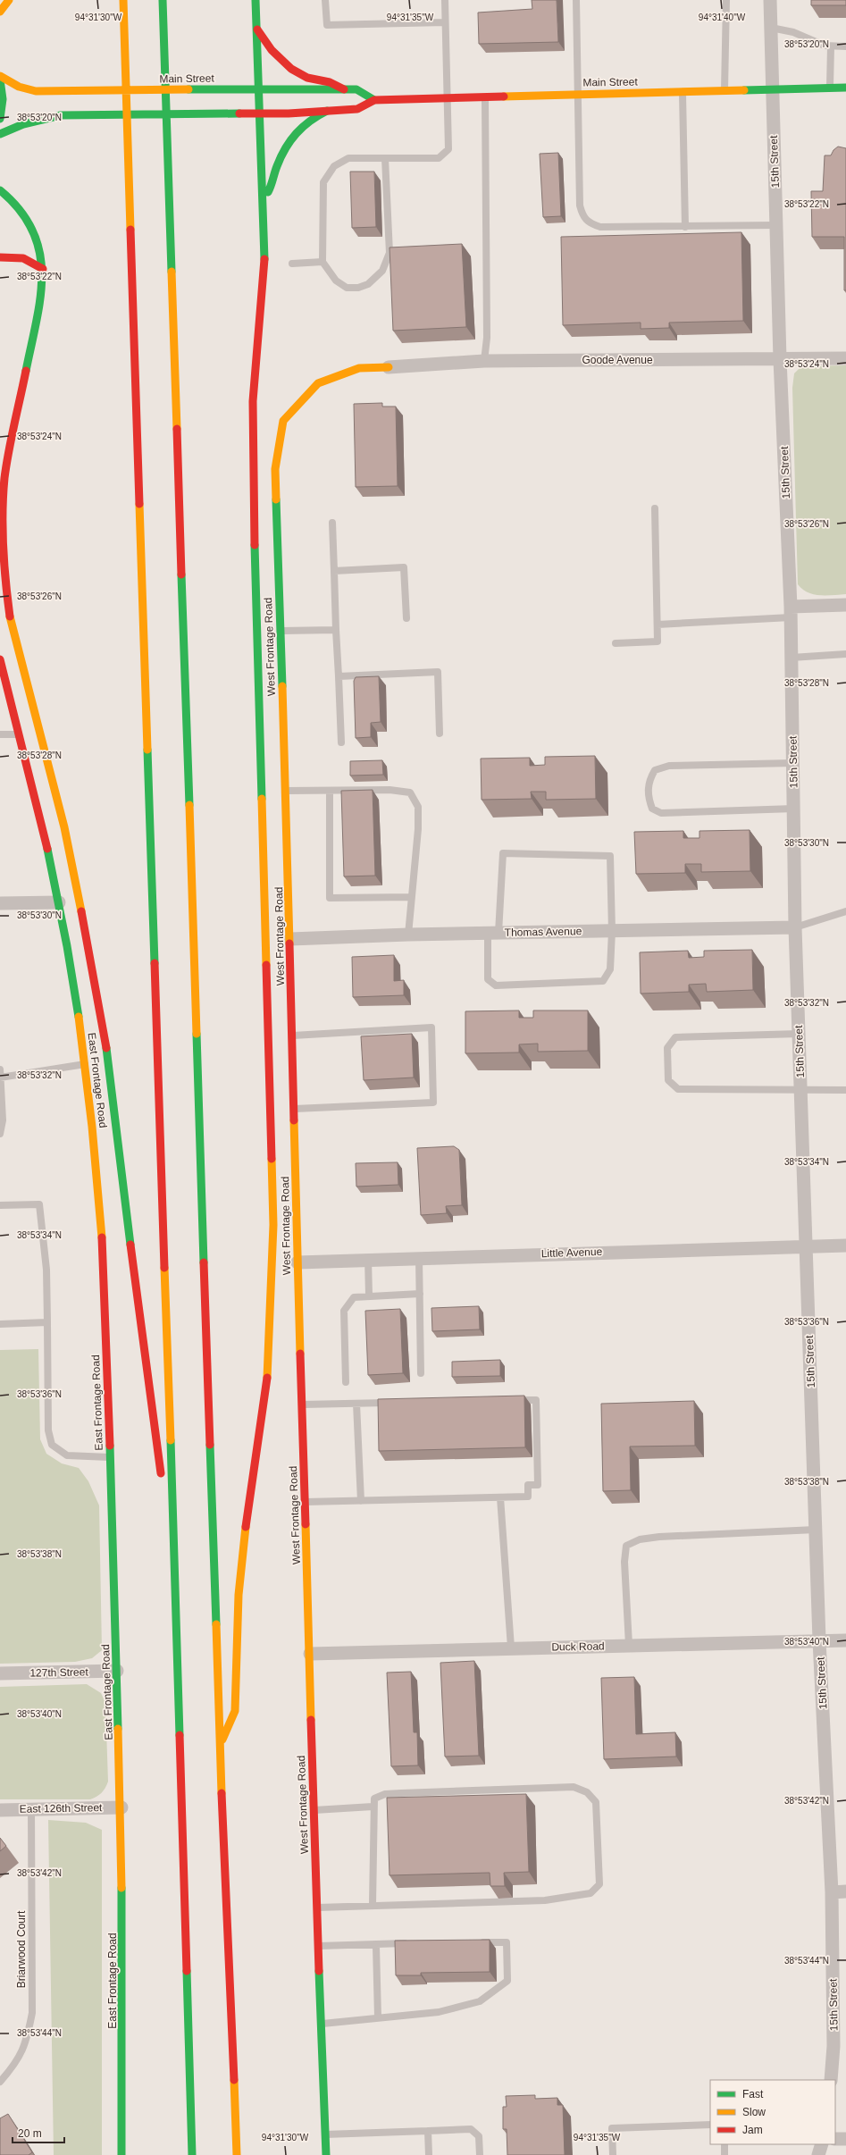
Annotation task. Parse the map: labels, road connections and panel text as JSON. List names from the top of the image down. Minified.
{"streets":{"main road":["Main Street","West Frontage Road","East Frontage Road"],"street":["15th Street","Goode Avenue","Thomas Avenue","Little Avenue","Duck Road","127th Street","East 126th Street"],"lane":["Briarwood Court"]},"crossings":[["Main Street","15th Street"],["15th Street","Goode Avenue"],["15th Street","Thomas Avenue"],["15th Street","Little Avenue"],["15th Street","Duck Road"],["Goode Avenue","West Frontage Road"],["West Frontage Road","Thomas Avenue"],["West Frontage Road","Little Avenue"],["West Frontage Road","Duck Road"],["East Frontage Road","127th Street"],["East Frontage Road","East 126th Street"],["East 126th Street","Briarwood Court"]],"legend":["Fast","Slow","Jam"],"scale_bar":"20 m","coordinates":["94°31'30\"W","94°31'35\"W","94°31'40\"W","38°53'20\"N","38°53'22\"N","38°53'24\"N","38°53'26\"N","38°53'28\"N","38°53'30\"N","38°53'32\"N","38°53'34\"N","38°53'36\"N","38°53'38\"N","38°53'40\"N","38°53'42\"N","38°53'44\"N"]}
